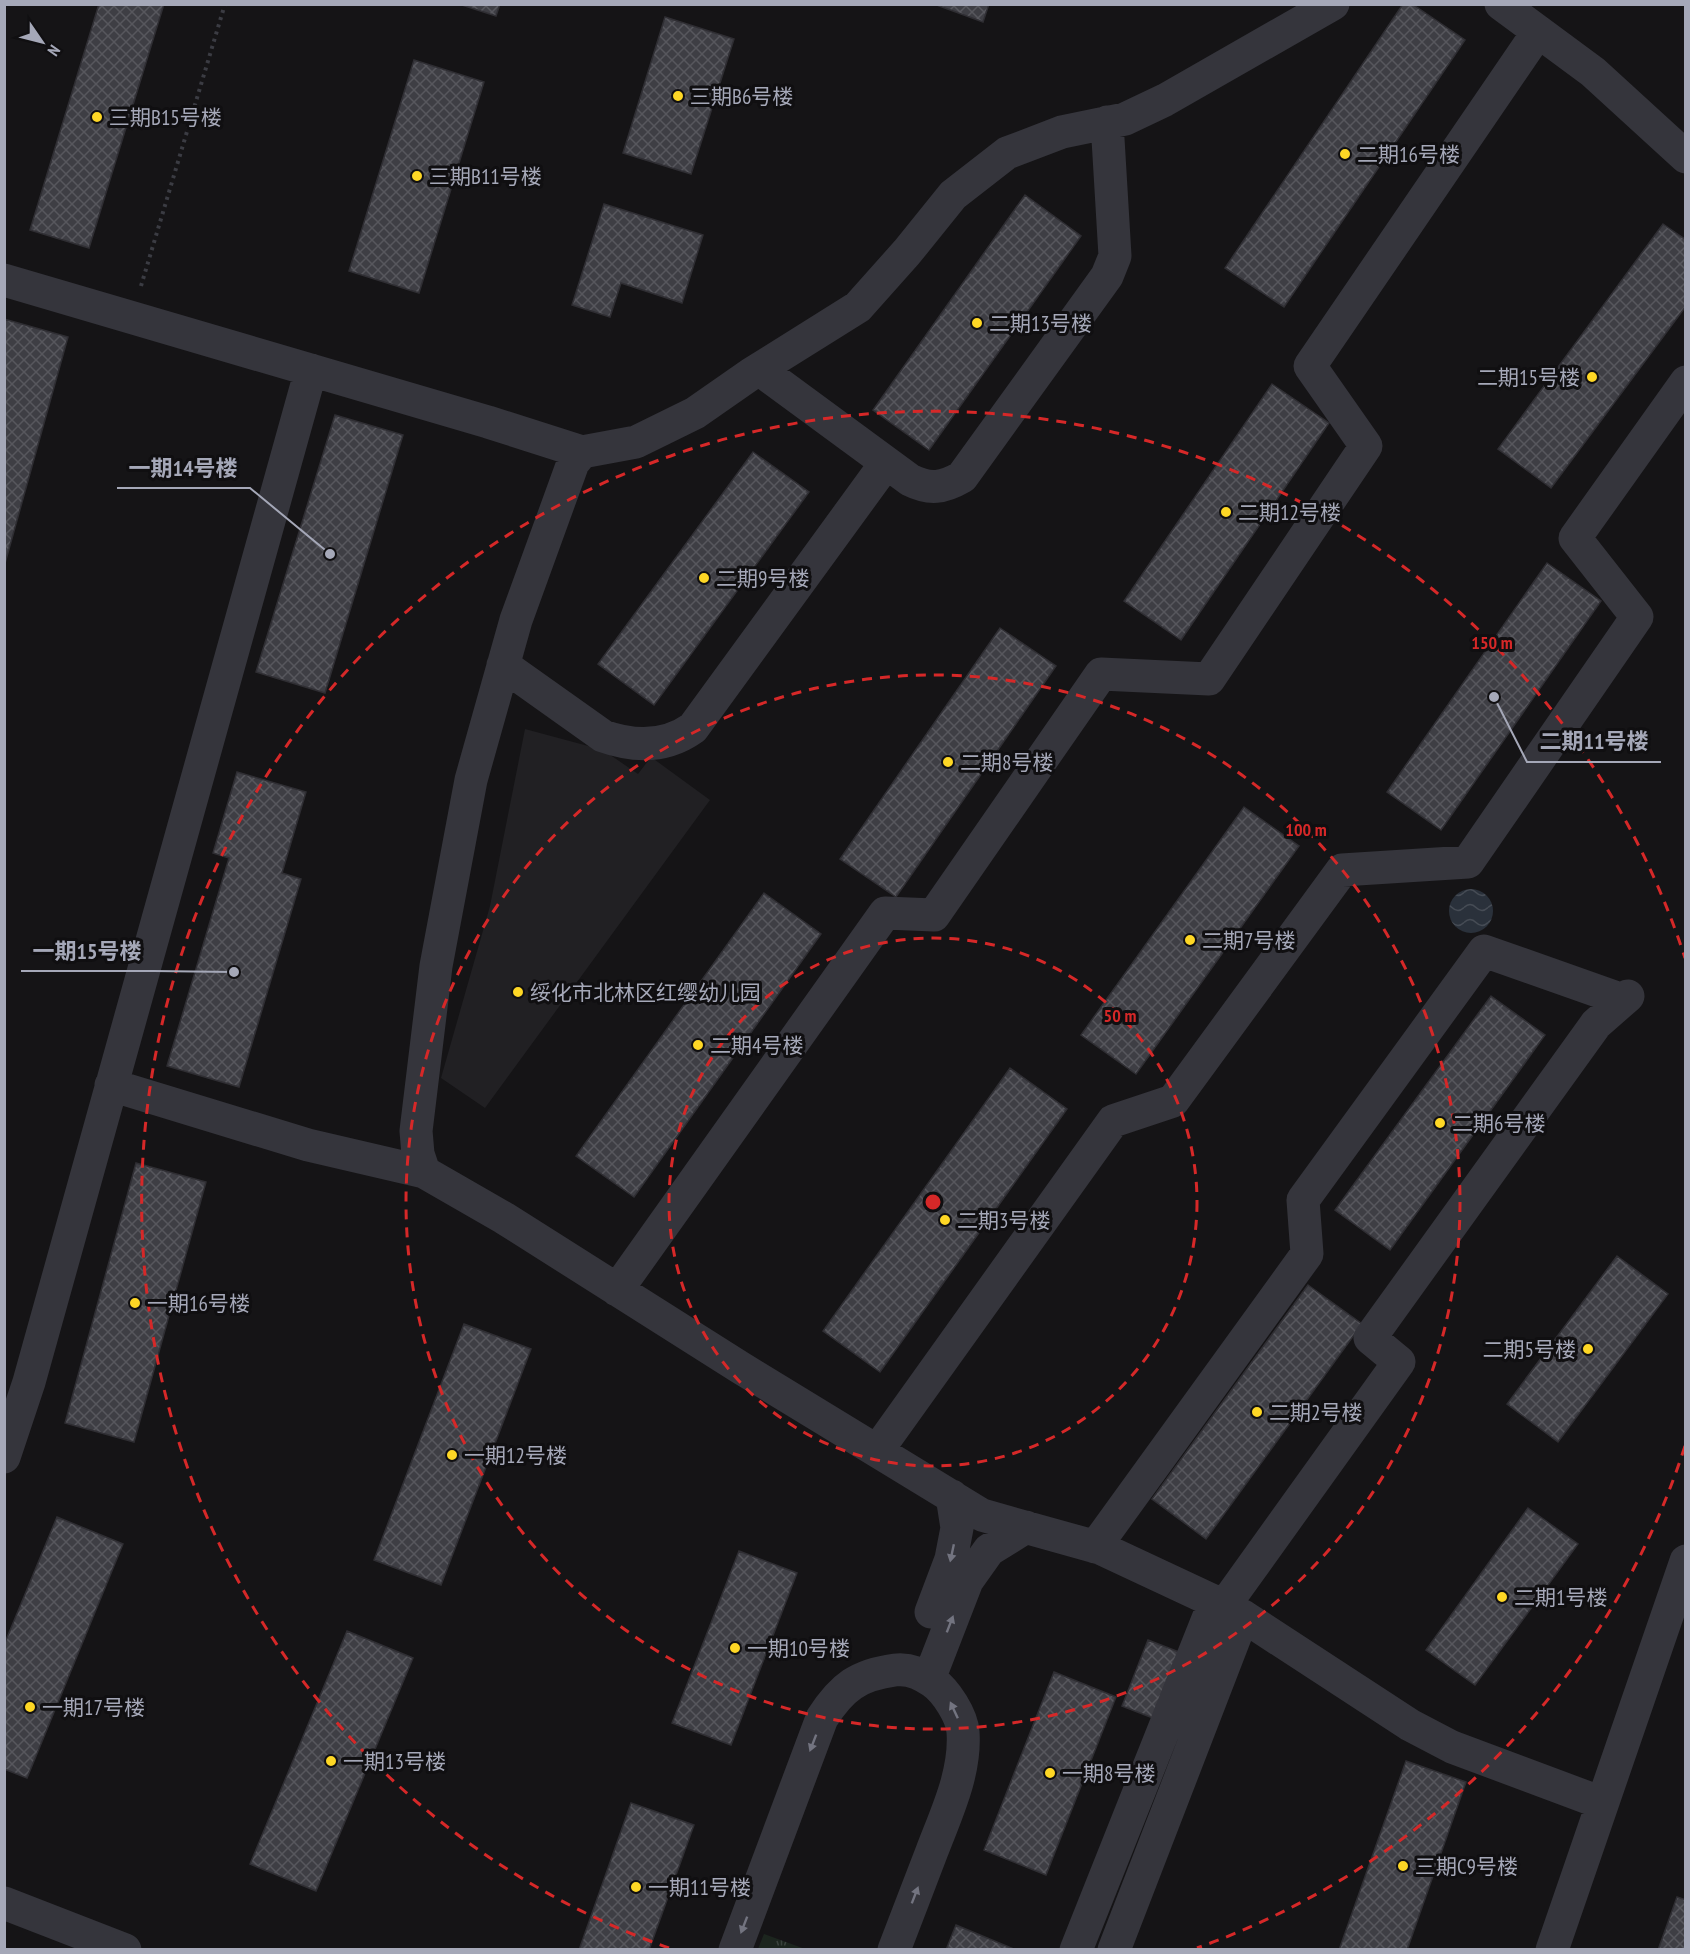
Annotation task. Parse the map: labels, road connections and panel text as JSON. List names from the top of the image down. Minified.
{"places":["三期B6号楼","三期B15号楼","二期16号楼","三期B11号楼","二期13号楼","二期15号楼","二期12号楼","一期14号楼","二期9号楼","二期11号楼","二期8号楼","二期7号楼","一期15号楼","绥化市北林区红缨幼儿园","二期4号楼","二期6号楼","二期3号楼","一期16号楼","二期5号楼","二期2号楼","一期12号楼","二期1号楼","一期10号楼","一期17号楼","一期13号楼","一期8号楼","三期C9号楼","一期11号楼"],"north":"bottom right","rings":["150 m","100 m","50 m"]}
